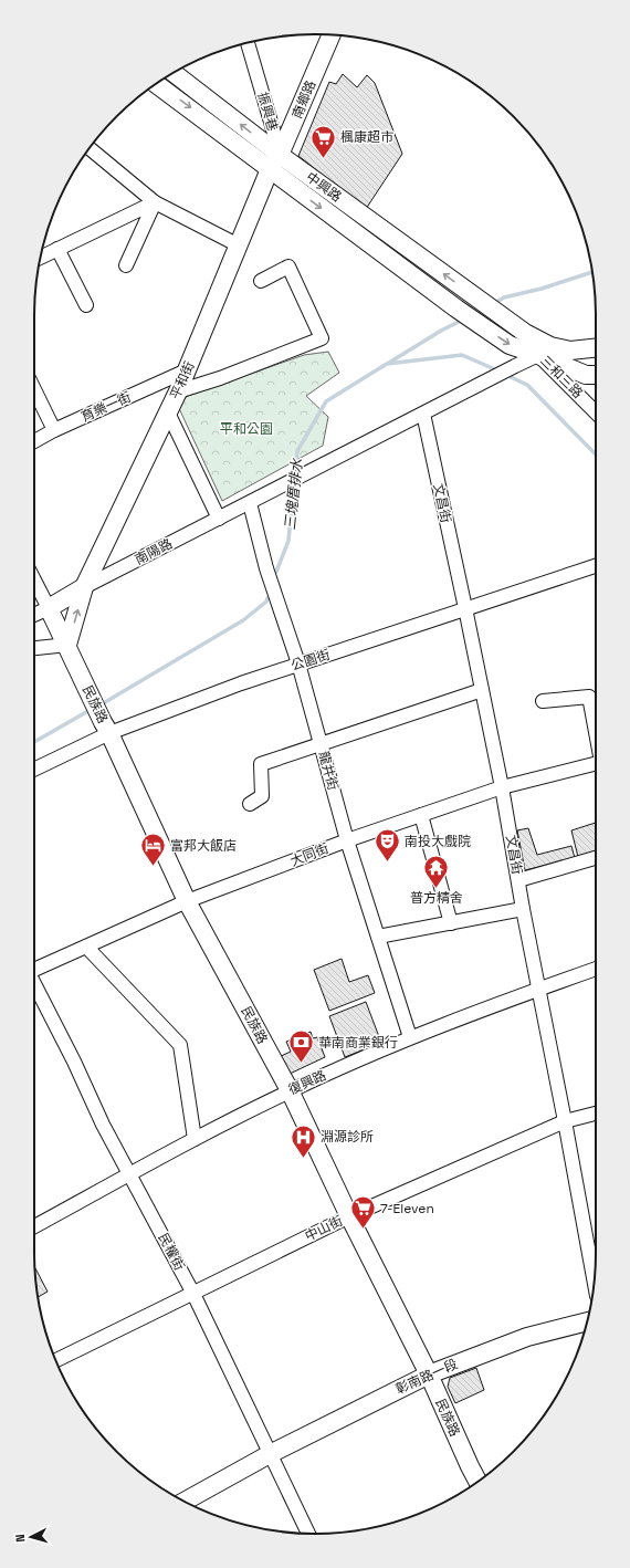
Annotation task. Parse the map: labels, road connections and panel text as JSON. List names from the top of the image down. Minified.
{"streets":{"main road":["南鄉路","中興路","平和街","南陽路","民族路","彰南路一段"],"street":["振興巷","三和三路","育樂一街","文昌街","公園街","龍井街","大同街","復興路","中山街","民權街"]},"crossings":[["南鄉路","振興巷"],["南鄉路","中興路"],["南鄉路","平和街"],["振興巷","中興路"],["振興巷","平和街"],["中興路","三和三路"],["中興路","平和街"],["平和街","育樂一街"],["平和街","南陽路"],["平和街","民族路"],["文昌街","南陽路"],["文昌街","公園街"],["文昌街","大同街"],["文昌街","復興路"],["文昌街","中山街"],["南陽路","民族路"],["南陽路","龍井街"],["公園街","民族路"],["公園街","龍井街"],["民族路","大同街"],["民族路","復興路"],["民族路","中山街"],["民族路","彰南路一段"],["龍井街","大同街"],["龍井街","復興路"],["復興路","民權街"],["中山街","民權街"],["民權街","彰南路一段"]],"water":["三塊厝排水"],"parks":["平和公園"],"places":{"supermarket":["楓康超市","7-Eleven"],"theatre":["南投大戲院"],"hotel":["富邦大飯店"],"temple":["普方精舍"],"bank":["華南商業銀行"],"hospital":["淵源診所"]},"north":"left"}
